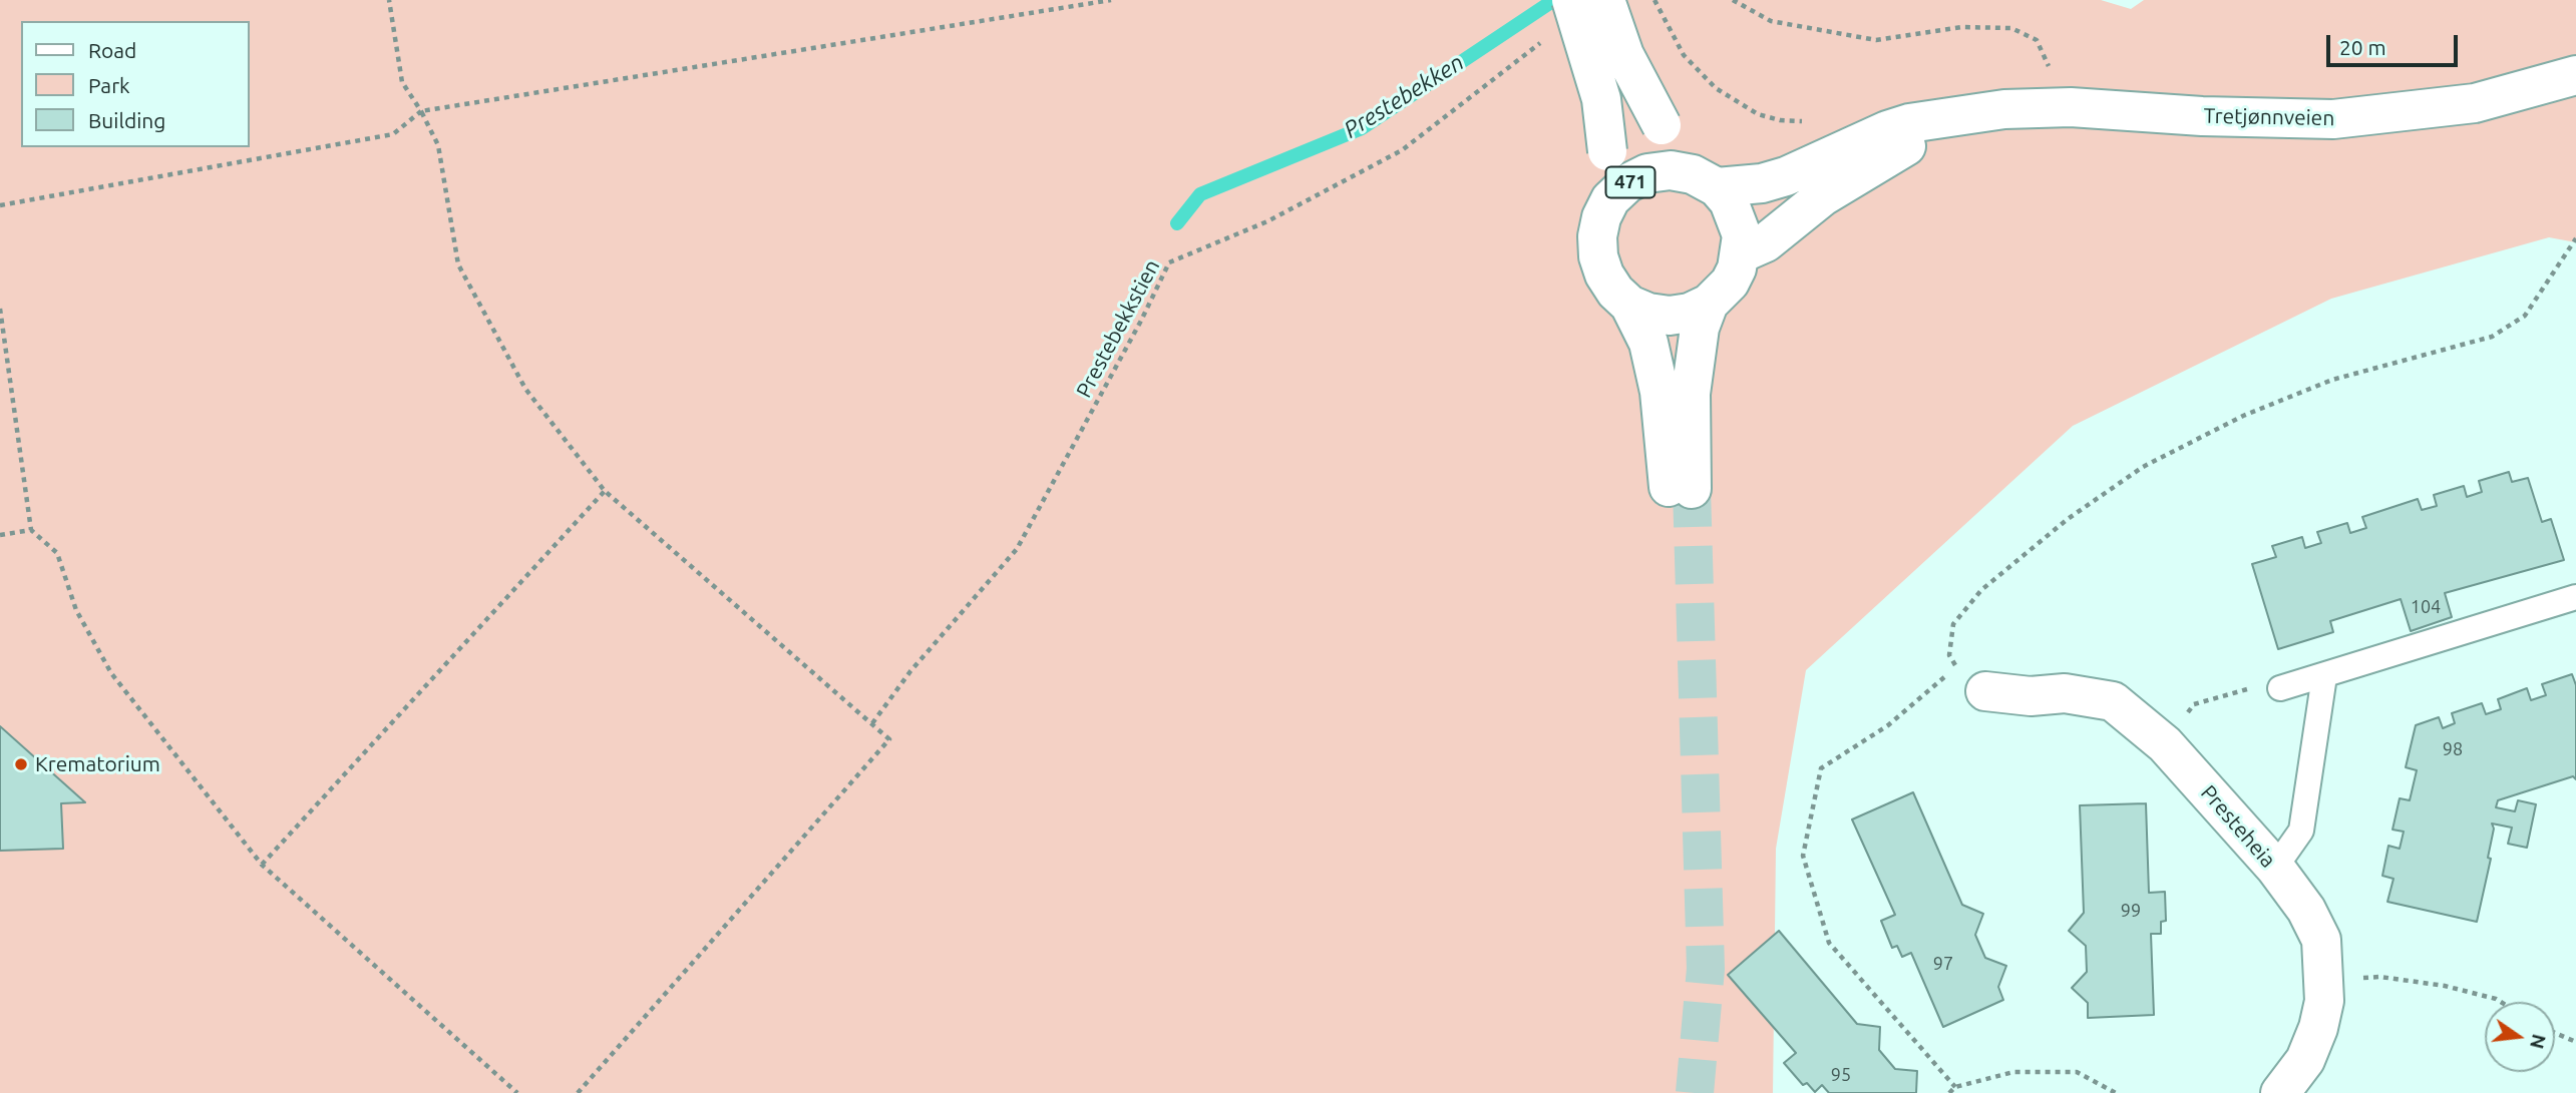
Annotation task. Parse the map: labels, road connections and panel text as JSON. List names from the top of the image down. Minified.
{"streets":{"street":["Tretjønnveien","471","Presteheia"],"path":["Prestebekkstien"]},"crossings":[["Tretjønnveien","471"]],"water":["Prestebekken"],"places":["Krematorium"],"house_numbers":["104","98","99","97","95"],"legend":["Road","Park","Building"],"scale_bar":"20 m","north":"right"}
